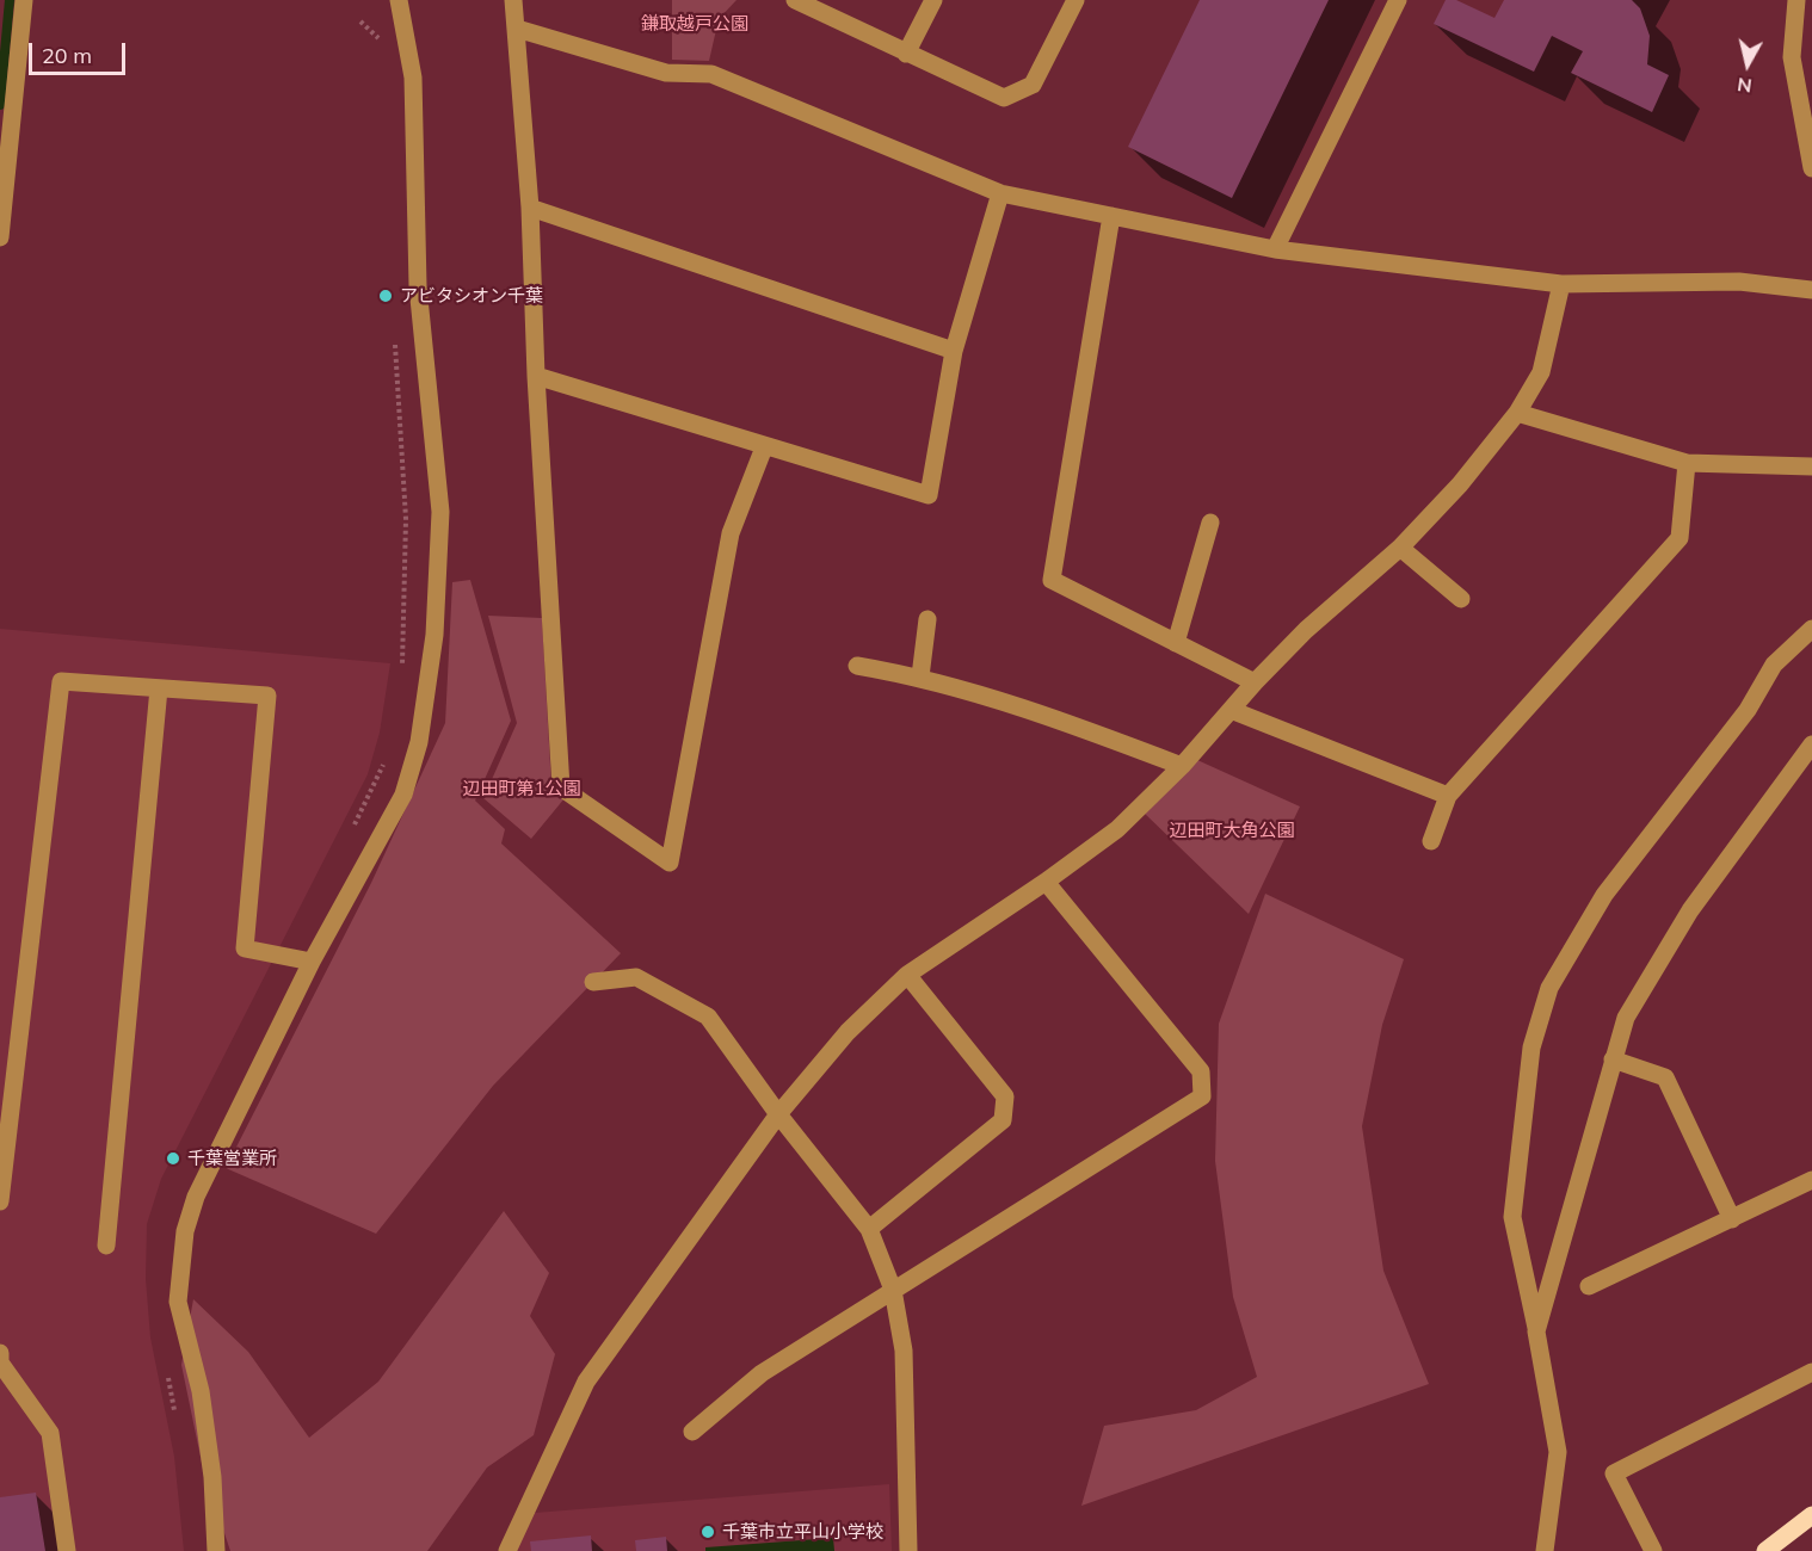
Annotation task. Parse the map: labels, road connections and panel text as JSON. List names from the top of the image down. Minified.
{"parks":["鎌取越戸公園","辺田町第1公園","辺田町大角公園"],"places":["アビタシオン千葉","千葉営業所","千葉市立平山小学校"],"scale_bar":"20 m","north":"bottom"}
